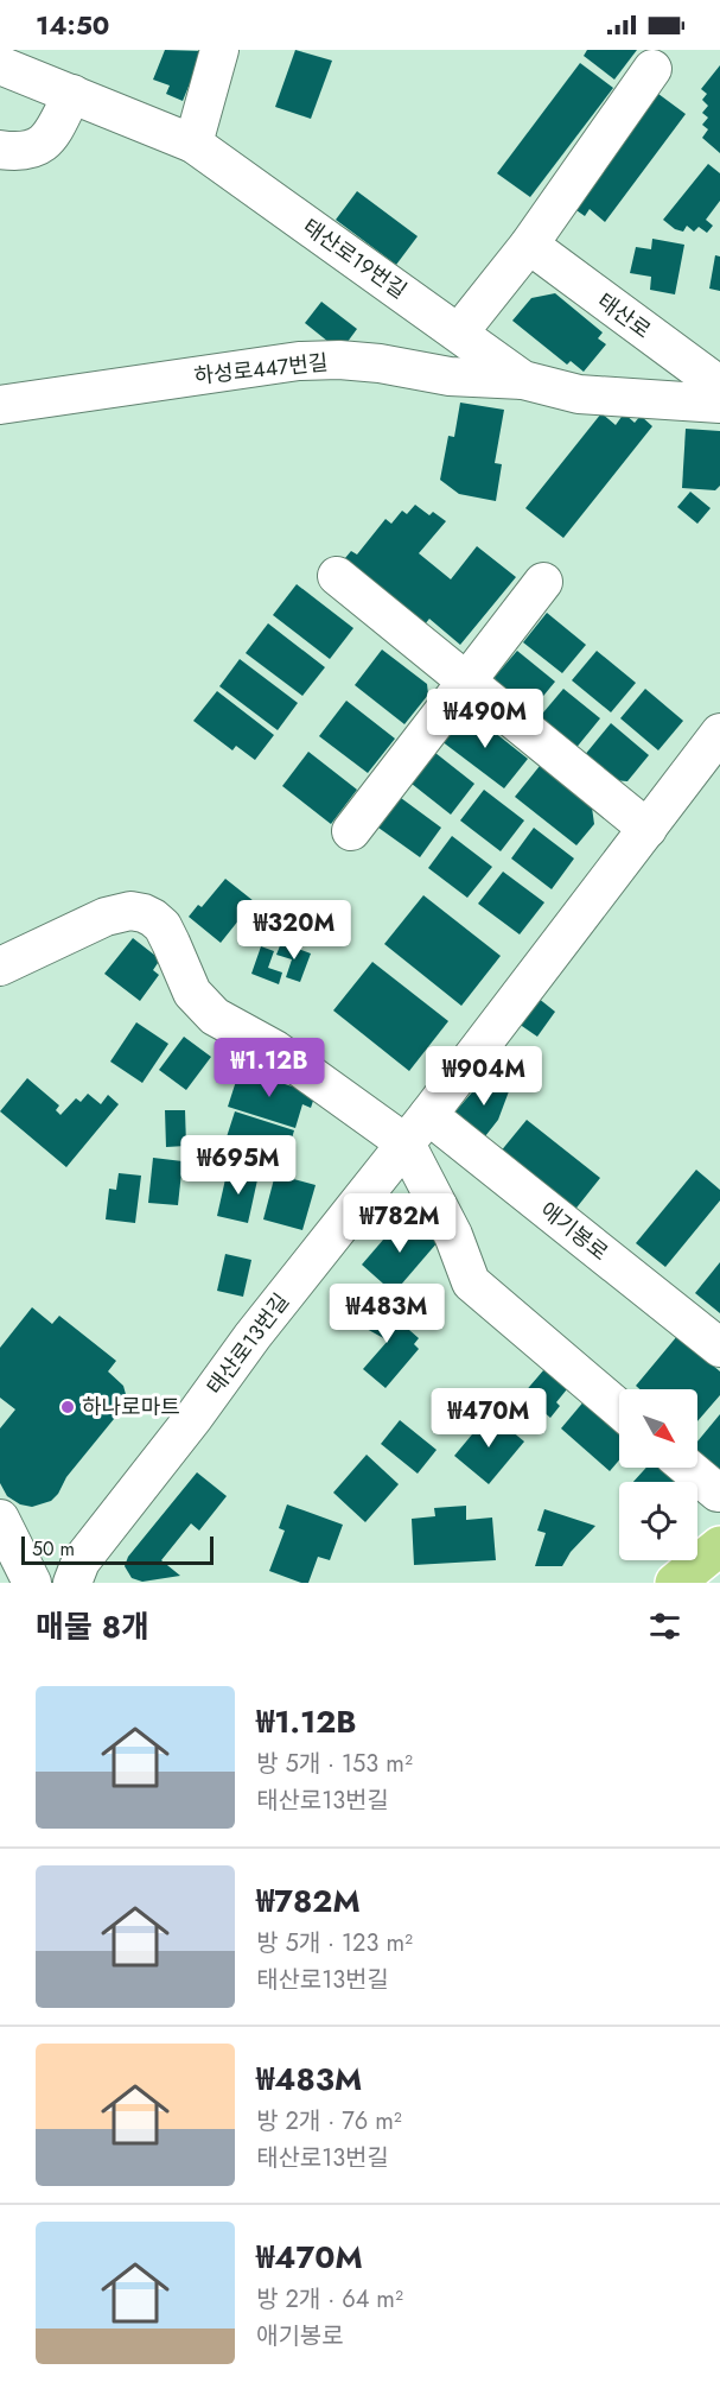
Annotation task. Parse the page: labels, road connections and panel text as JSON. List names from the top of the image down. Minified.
{"streets":{"street":["태산로19번길","태산로","하성로447번길","애기봉로","태산로13번길"]},"crossings":[["태산로19번길","하성로447번길"],["애기봉로","태산로13번길"]],"places":["하나로마트"],"scale_bar":"50 m","north":"bottom right","page":{"status":"14:50","price":["₩490M","₩320M","₩1.12B","₩904M","₩695M","₩782M","₩483M","₩470M"],"scale":"50 m","heading":"매물 8개","list":[{"name":"₩1.12B","note":"방 5개 · 153 m² · 태산로13번길"},{"name":"₩782M","note":"방 5개 · 123 m² · 태산로13번길"},{"name":"₩483M","note":"방 2개 · 76 m² · 태산로13번길"},{"name":"₩470M","note":"방 2개 · 64 m² · 애기봉로"}]}}
